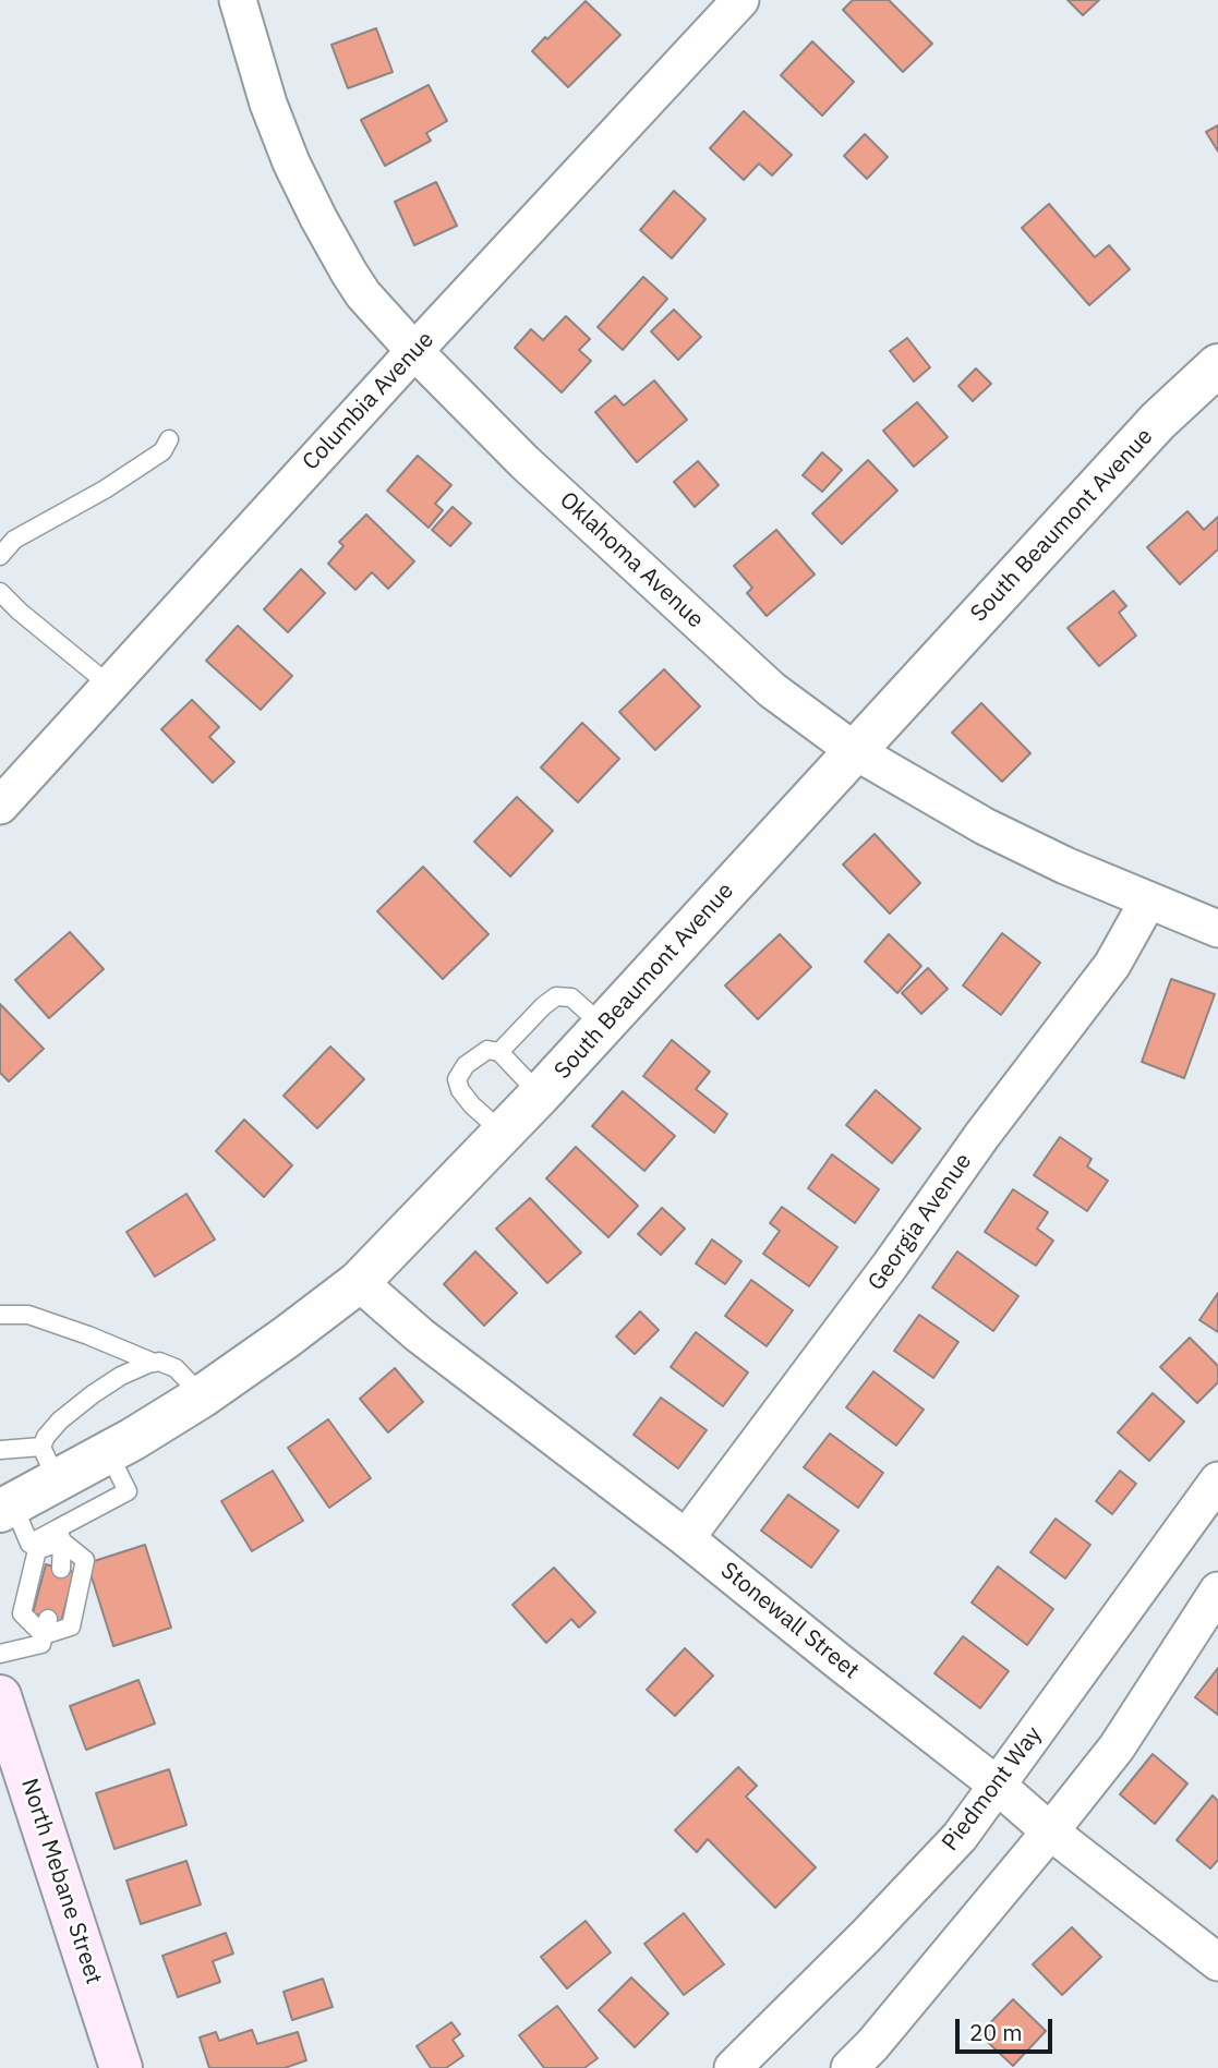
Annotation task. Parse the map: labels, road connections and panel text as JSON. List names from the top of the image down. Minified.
{"streets":{"main road":["North Mebane Street"],"street":["Columbia Avenue","South Beaumont Avenue","Oklahoma Avenue","Georgia Avenue","Stonewall Street","Piedmont Way"]},"crossings":[["Columbia Avenue","Oklahoma Avenue"],["South Beaumont Avenue","Oklahoma Avenue"],["South Beaumont Avenue","Stonewall Street"],["Oklahoma Avenue","Georgia Avenue"],["Georgia Avenue","Stonewall Street"],["Stonewall Street","Piedmont Way"]],"scale_bar":"20 m"}
